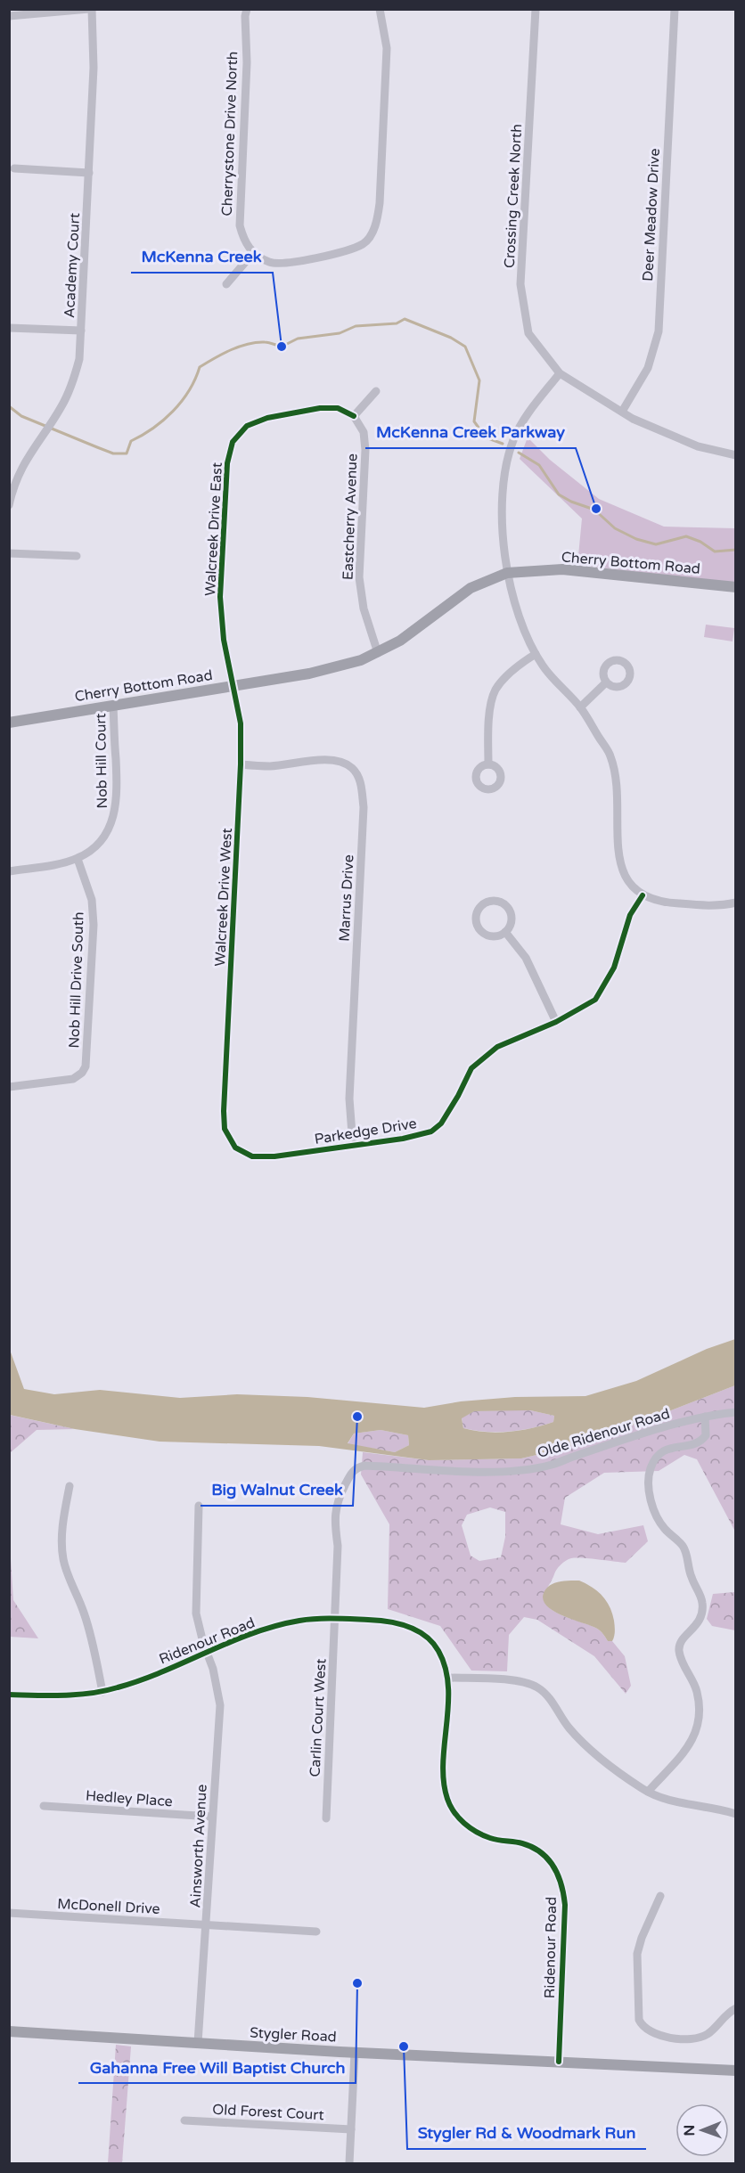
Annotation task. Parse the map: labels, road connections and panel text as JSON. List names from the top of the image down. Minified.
{"streets":{"main road":["Cherry Bottom Road","Stygler Road"],"street":["Cherrystone Drive North","Crossing Creek North","Deer Meadow Drive","Academy Court","Eastcherry Avenue","Walcreek Drive East","Nob Hill Court","Walcreek Drive West","Marrus Drive","Nob Hill Drive South","Parkedge Drive","Olde Ridenour Road","Ridenour Road","Carlin Court West","Hedley Place","Ainsworth Avenue","McDonell Drive","Old Forest Court"]},"crossings":[["Eastcherry Avenue","Walcreek Drive East"],["Eastcherry Avenue","Cherry Bottom Road"],["Walcreek Drive East","Cherry Bottom Road"],["Walcreek Drive East","Walcreek Drive West"],["Cherry Bottom Road","Nob Hill Court"],["Cherry Bottom Road","Walcreek Drive West"],["Nob Hill Court","Nob Hill Drive South"],["Walcreek Drive West","Marrus Drive"],["Walcreek Drive West","Parkedge Drive"],["Marrus Drive","Parkedge Drive"],["Olde Ridenour Road","Carlin Court West"],["Ridenour Road","Carlin Court West"],["Ridenour Road","Ainsworth Avenue"],["Ridenour Road","Stygler Road"],["Hedley Place","Ainsworth Avenue"],["Ainsworth Avenue","McDonell Drive"],["Ainsworth Avenue","Stygler Road"]],"places":["McKenna Creek","McKenna Creek Parkway","Big Walnut Creek","Gahanna Free Will Baptist Church","Stygler Rd & Woodmark Run"],"north":"left"}
